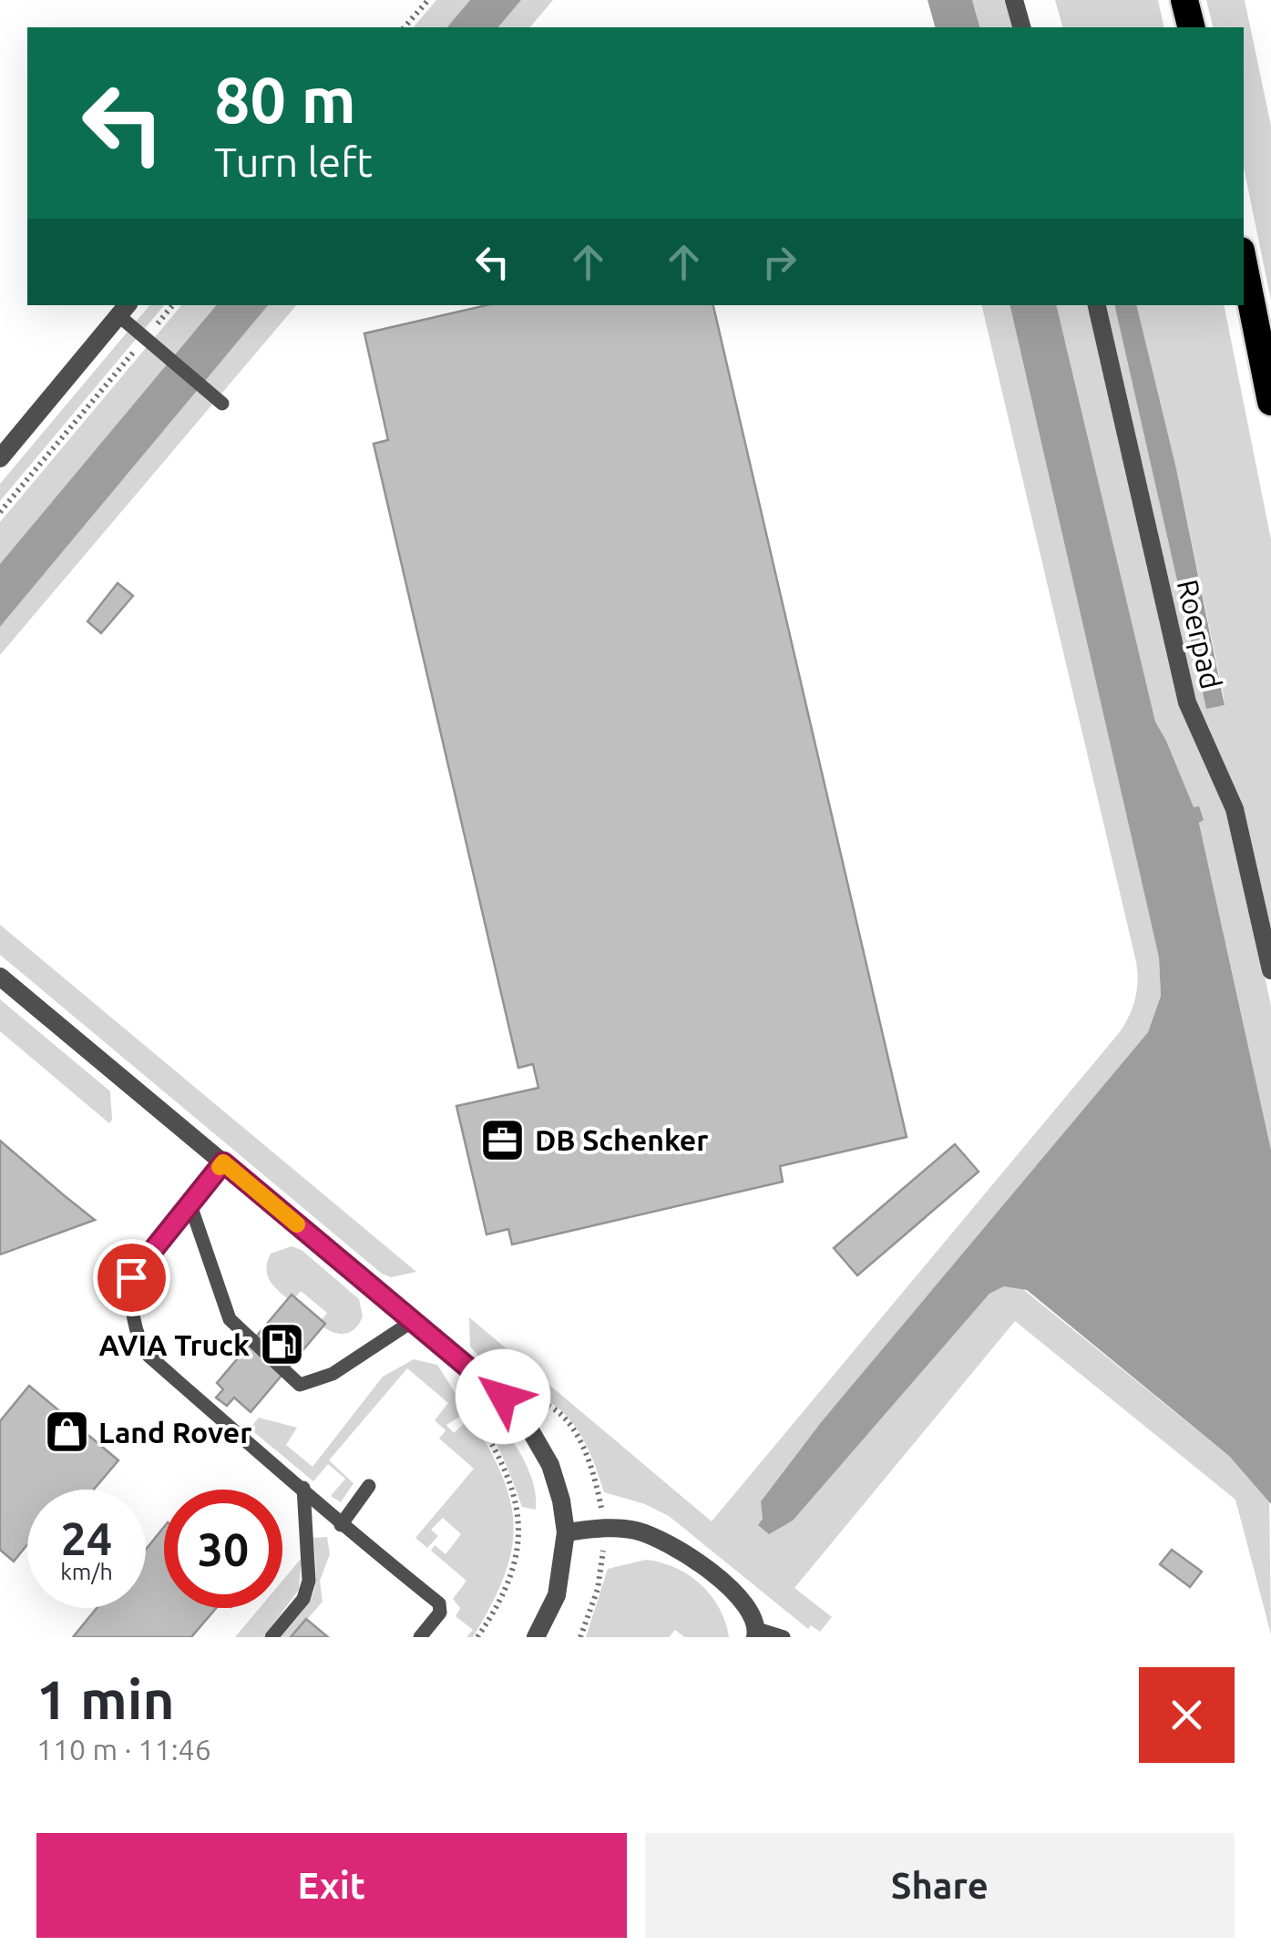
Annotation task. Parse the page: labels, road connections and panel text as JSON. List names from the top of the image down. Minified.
{"streets":{"street":["Roerpad"]},"places":{"office":["DB Schenker"],"fuel station":["AVIA Truck"],"shop":["Land Rover"]},"page":{"turn":["80 m","Turn left"],"speed":"24 km/h","limit":"30","heading":["1 min","110 m · 11:46"],"buttons":["Exit","Share"]}}
